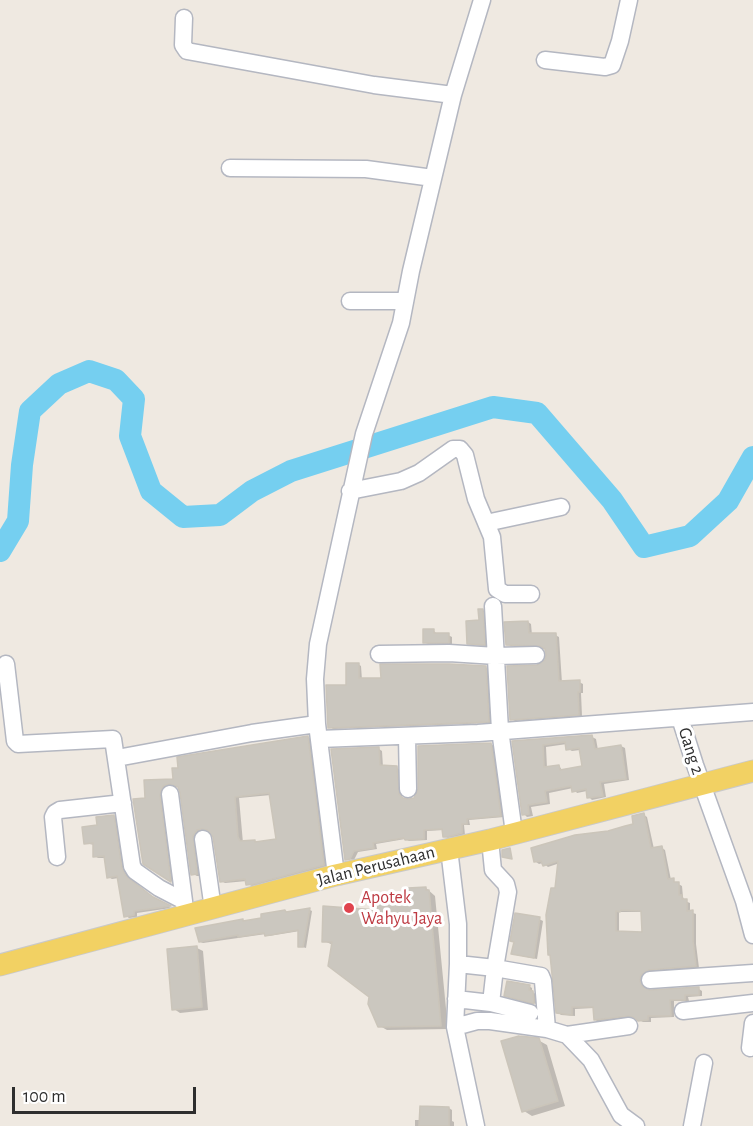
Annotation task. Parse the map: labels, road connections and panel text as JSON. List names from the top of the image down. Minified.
{"streets":{"main road":["Jalan Perusahaan"],"street":["Gang 2"]},"crossings":[["Gang 2","Jalan Perusahaan"]],"places":["Apotek Wahyu Jaya"],"scale_bar":"100 m"}
